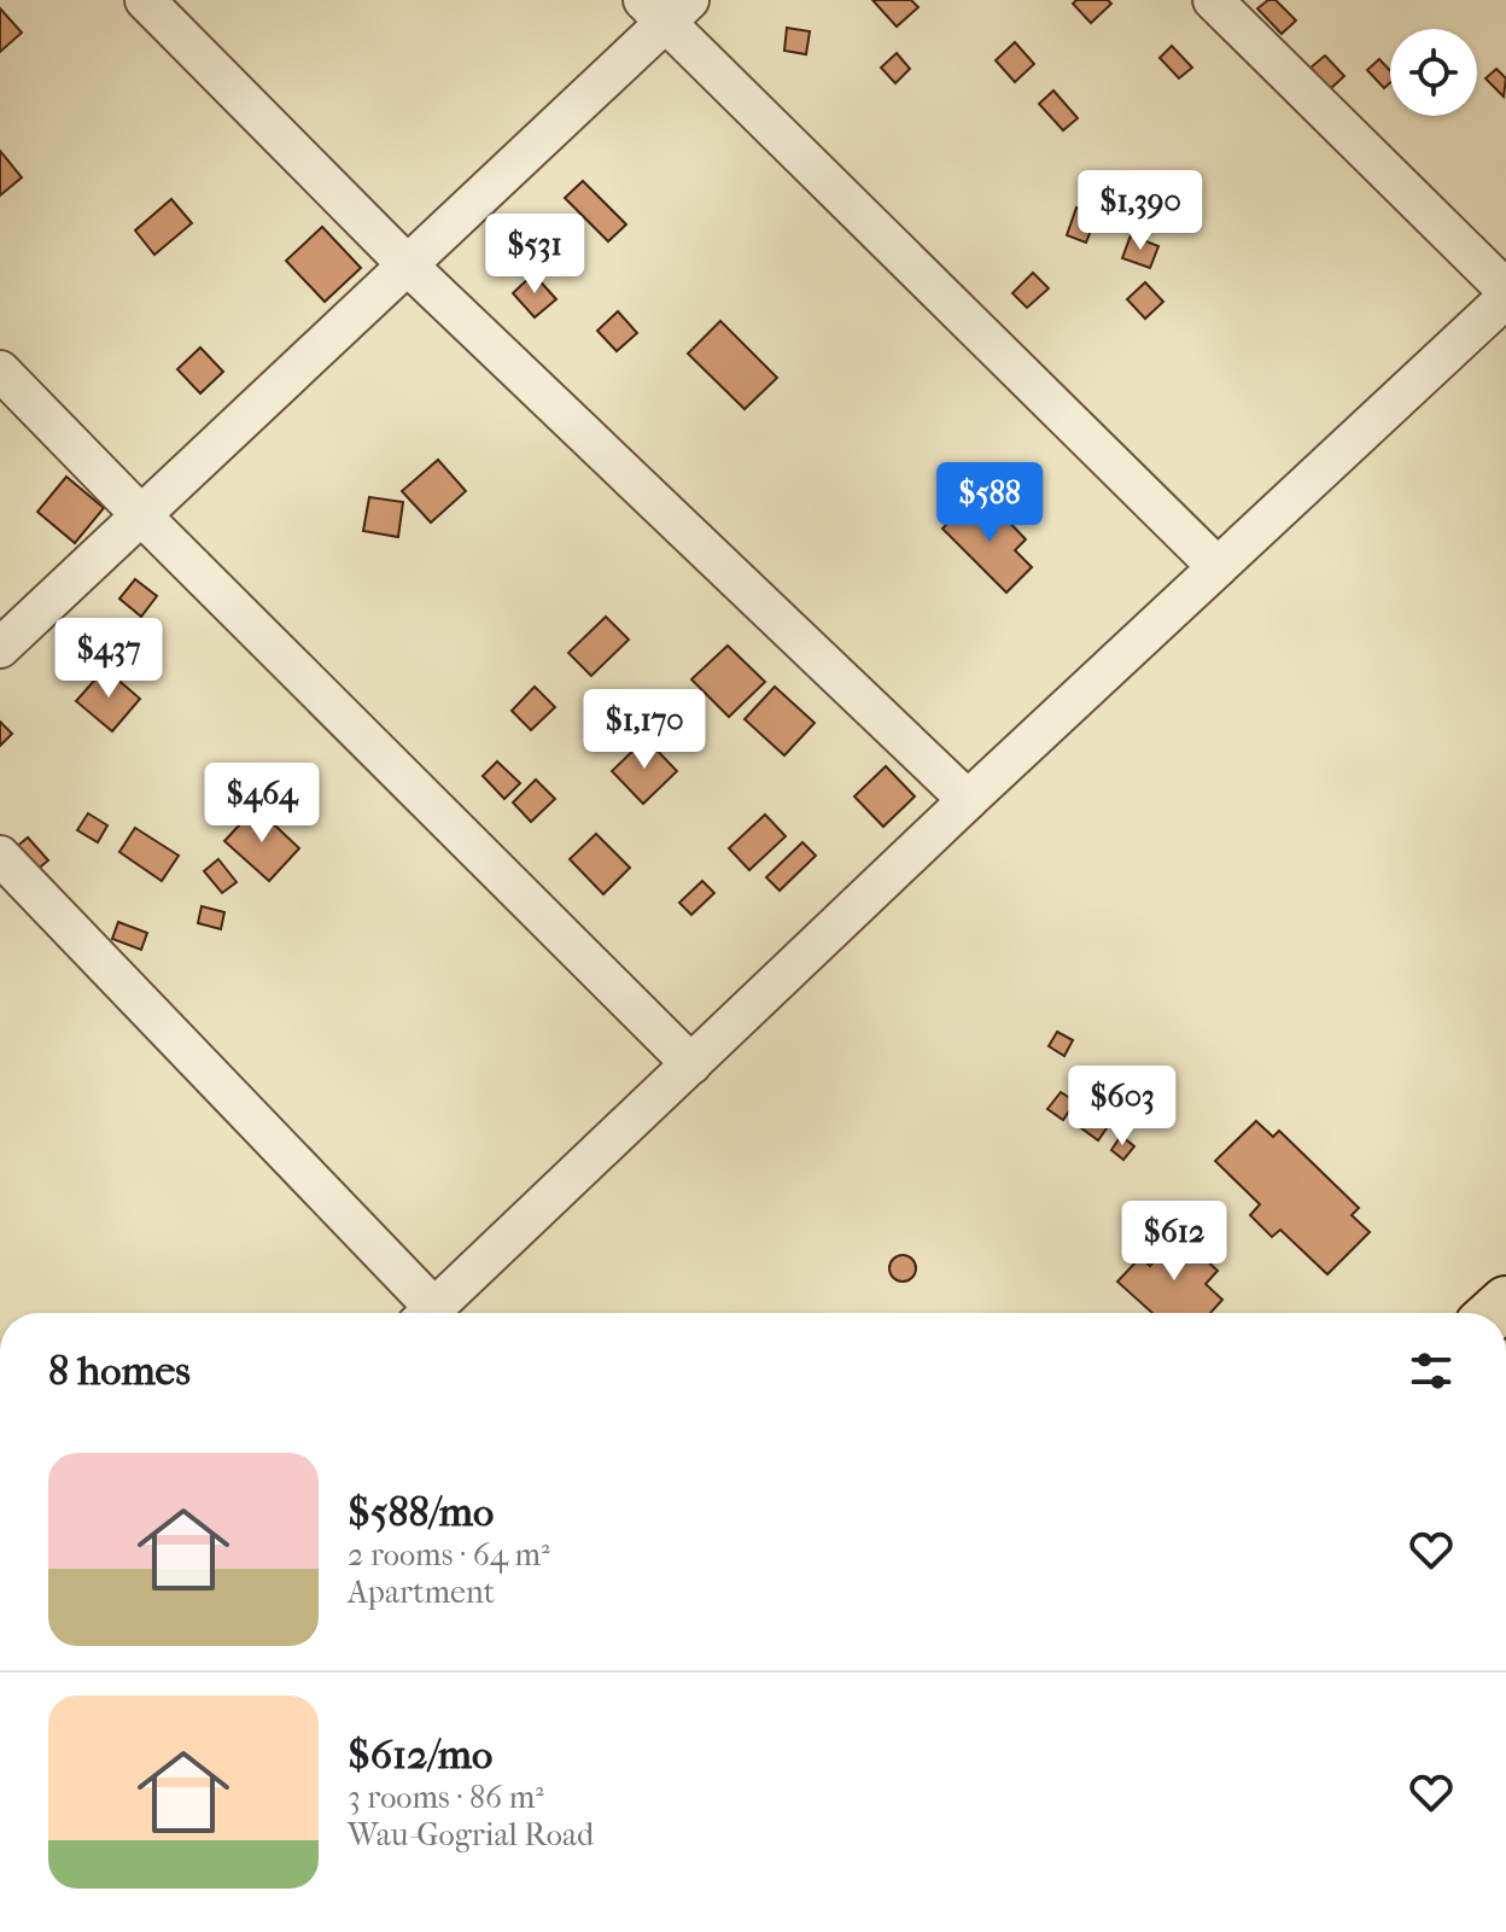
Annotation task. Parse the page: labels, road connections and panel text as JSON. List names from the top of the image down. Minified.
{"page":{"price":["$1,390","$531","$588","$437","$1,170","$464","$603","$612"],"heading":"8 homes","list":[{"name":"$588/mo","note":"2 rooms · 64 m² · Apartment"},{"name":"$612/mo","note":"3 rooms · 86 m² · Wau-Gogrial Road"}]}}
